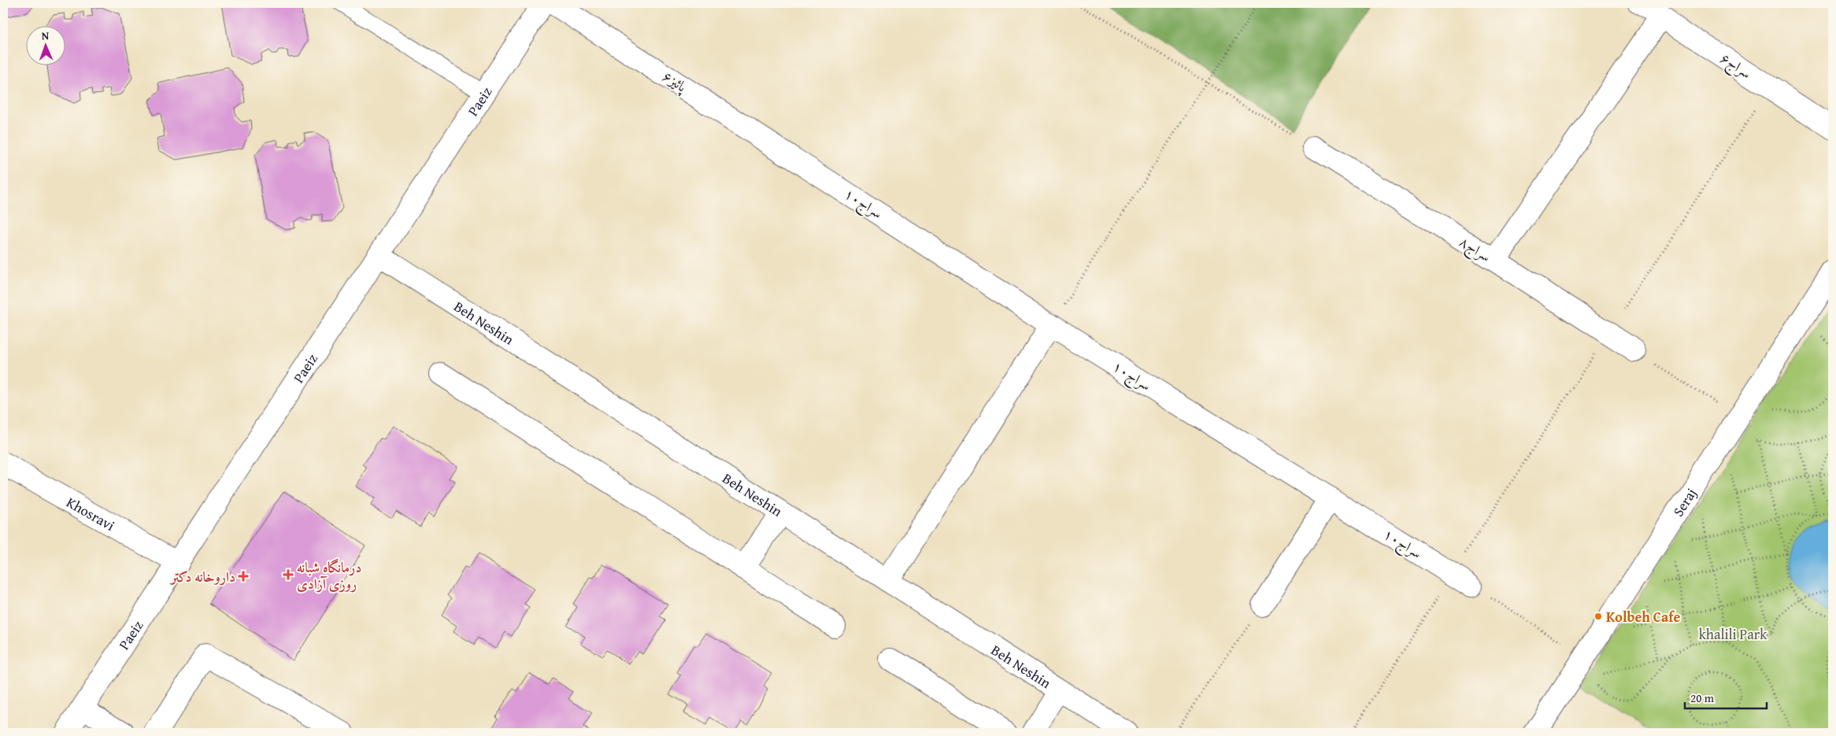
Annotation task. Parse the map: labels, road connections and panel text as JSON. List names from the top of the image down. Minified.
{"streets":{"street":["سراج۶","پائیز۶","Paeiz","سراج۱۰","سراج۸","Beh Neshin","Seraj","Khosravi"]},"crossings":[["پائیز۶","سراج۱۰"],["Paeiz","Beh Neshin"],["Paeiz","Khosravi"]],"parks":["khalili Park"],"places":{"health":["درمانگاه شبانه روزی آزادی","داروخانه دکتر"],"other":["Kolbeh Cafe"]},"scale_bar":"20 m","north":"top"}
